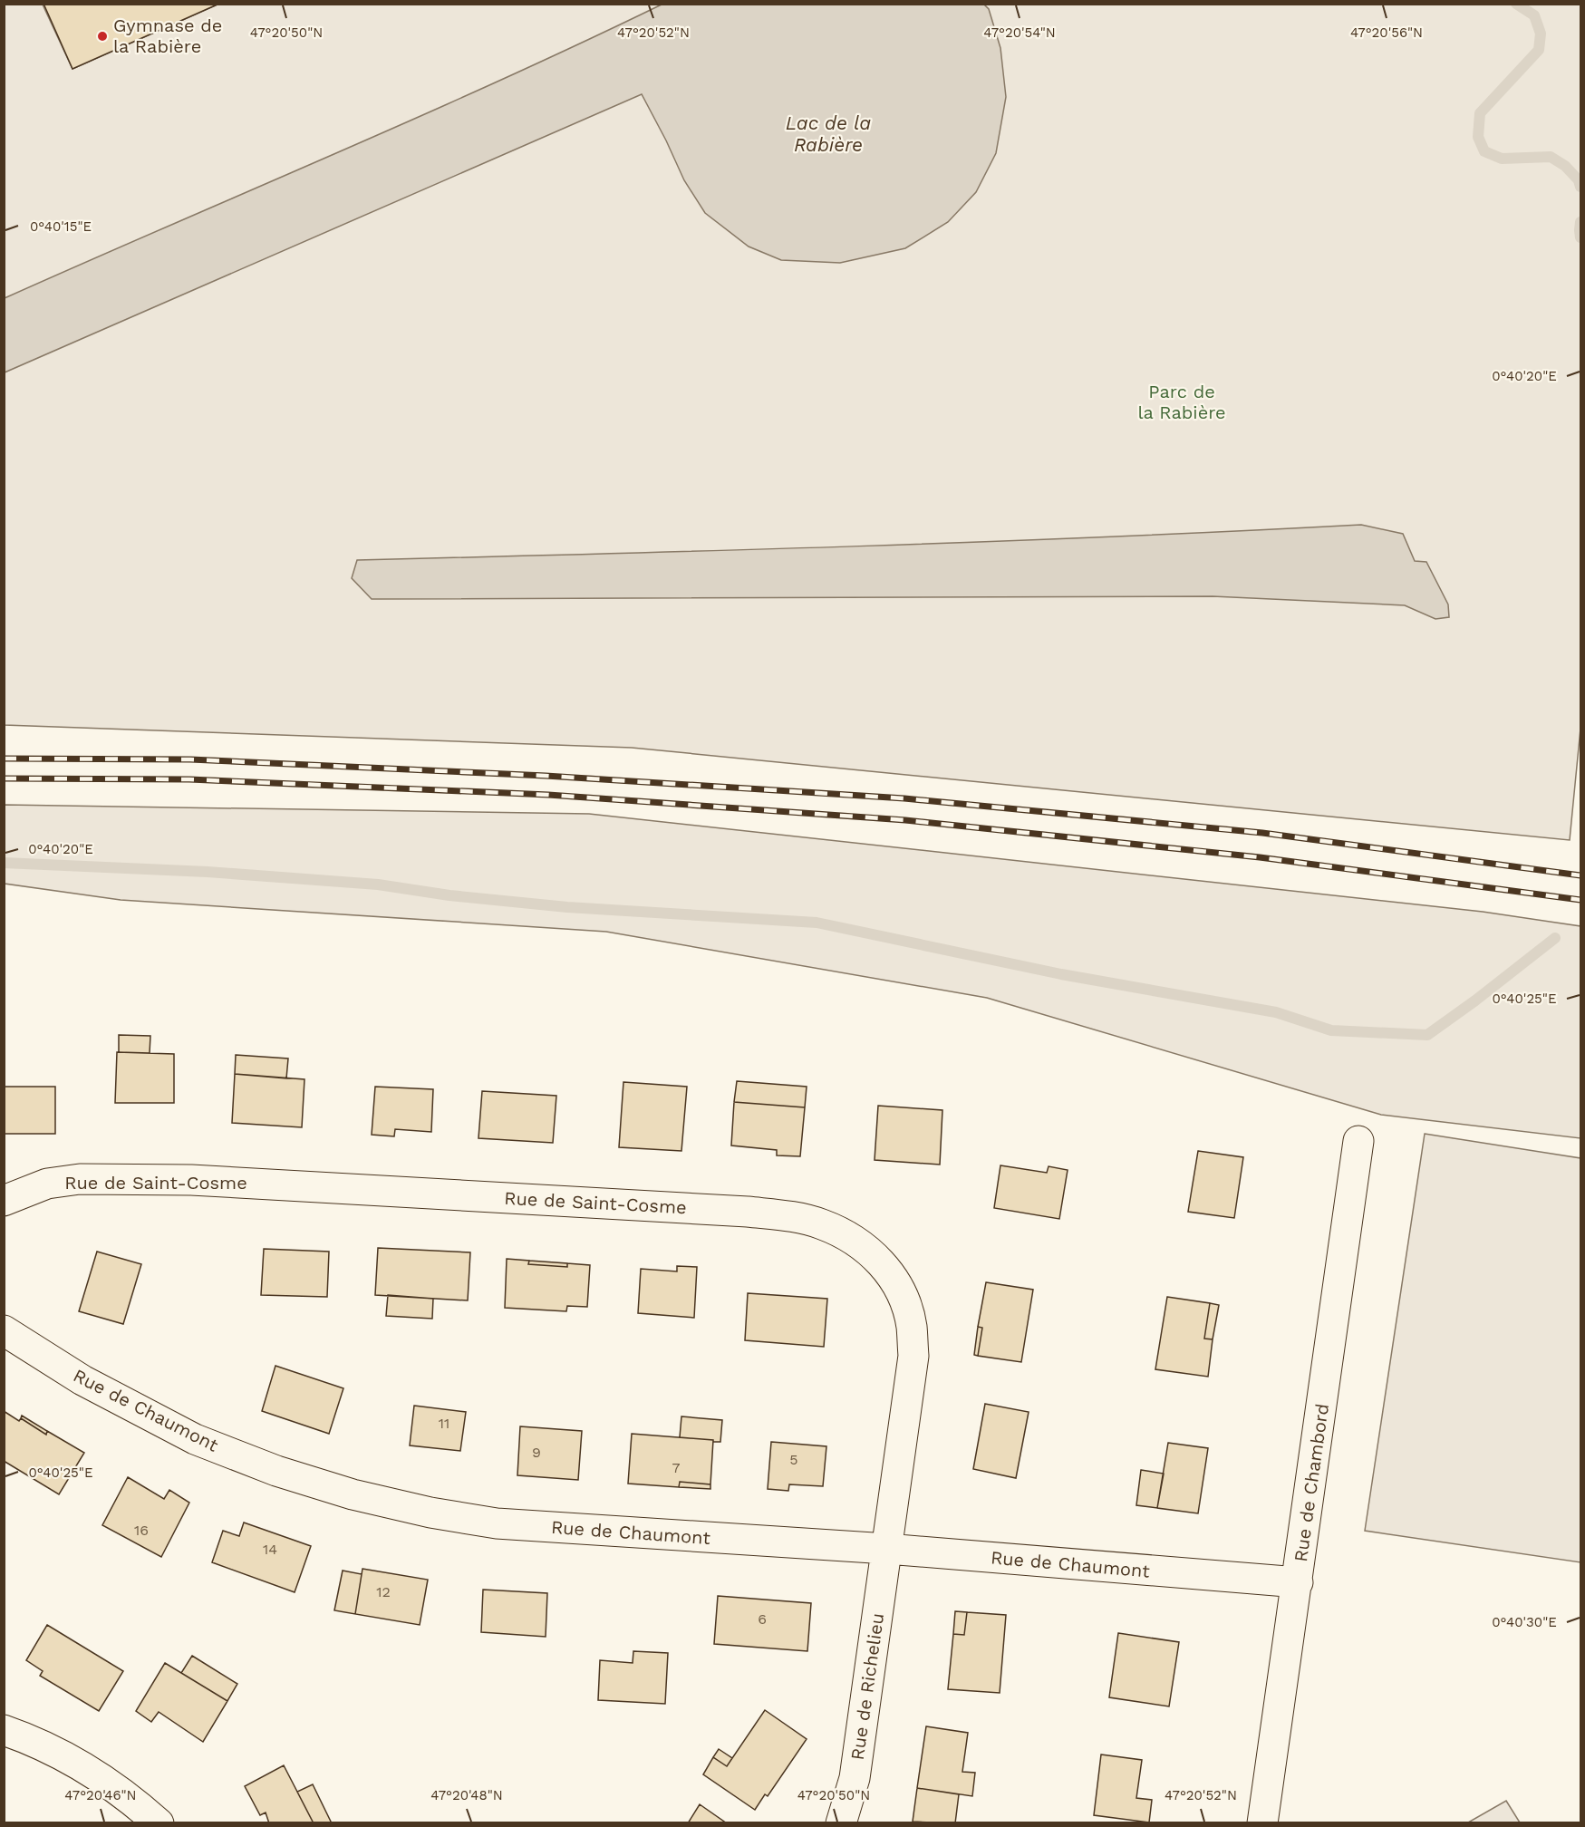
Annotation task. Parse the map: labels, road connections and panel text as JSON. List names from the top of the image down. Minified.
{"streets":{"street":["Rue de Saint-Cosme","Rue de Chaumont","Rue de Chambord","Rue de Richelieu"]},"crossings":[["Rue de Saint-Cosme","Rue de Chaumont"],["Rue de Saint-Cosme","Rue de Richelieu"],["Rue de Chaumont","Rue de Chambord"],["Rue de Chaumont","Rue de Richelieu"]],"water":["Lac de la Rabière"],"parks":["Parc de la Rabière"],"places":["Gymnase de la Rabière"],"house_numbers":["11","9","5","7","16","14","12","6"],"coordinates":["47°20'50\"N","47°20'52\"N","47°20'54\"N","47°20'56\"N","0°40'15\"E","0°40'20\"E","0°40'25\"E","0°40'30\"E","47°20'46\"N","47°20'48\"N"]}
